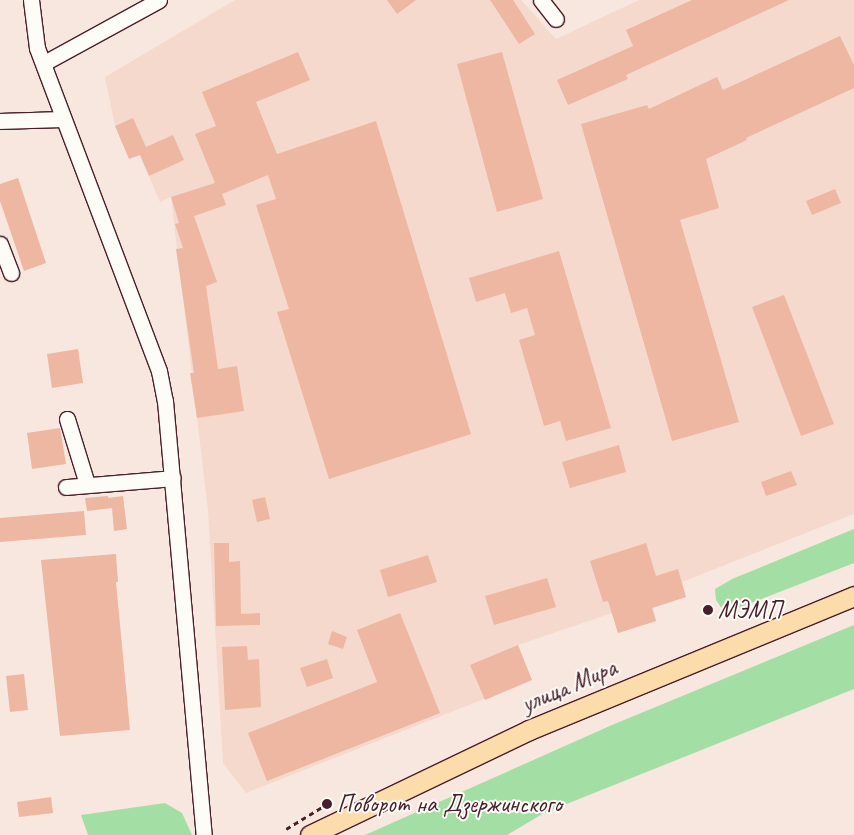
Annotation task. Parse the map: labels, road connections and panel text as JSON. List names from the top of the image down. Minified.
{"streets":{"main road":["улица Мира"]},"places":["МЭМП","Поворот на Дзержинского"]}
